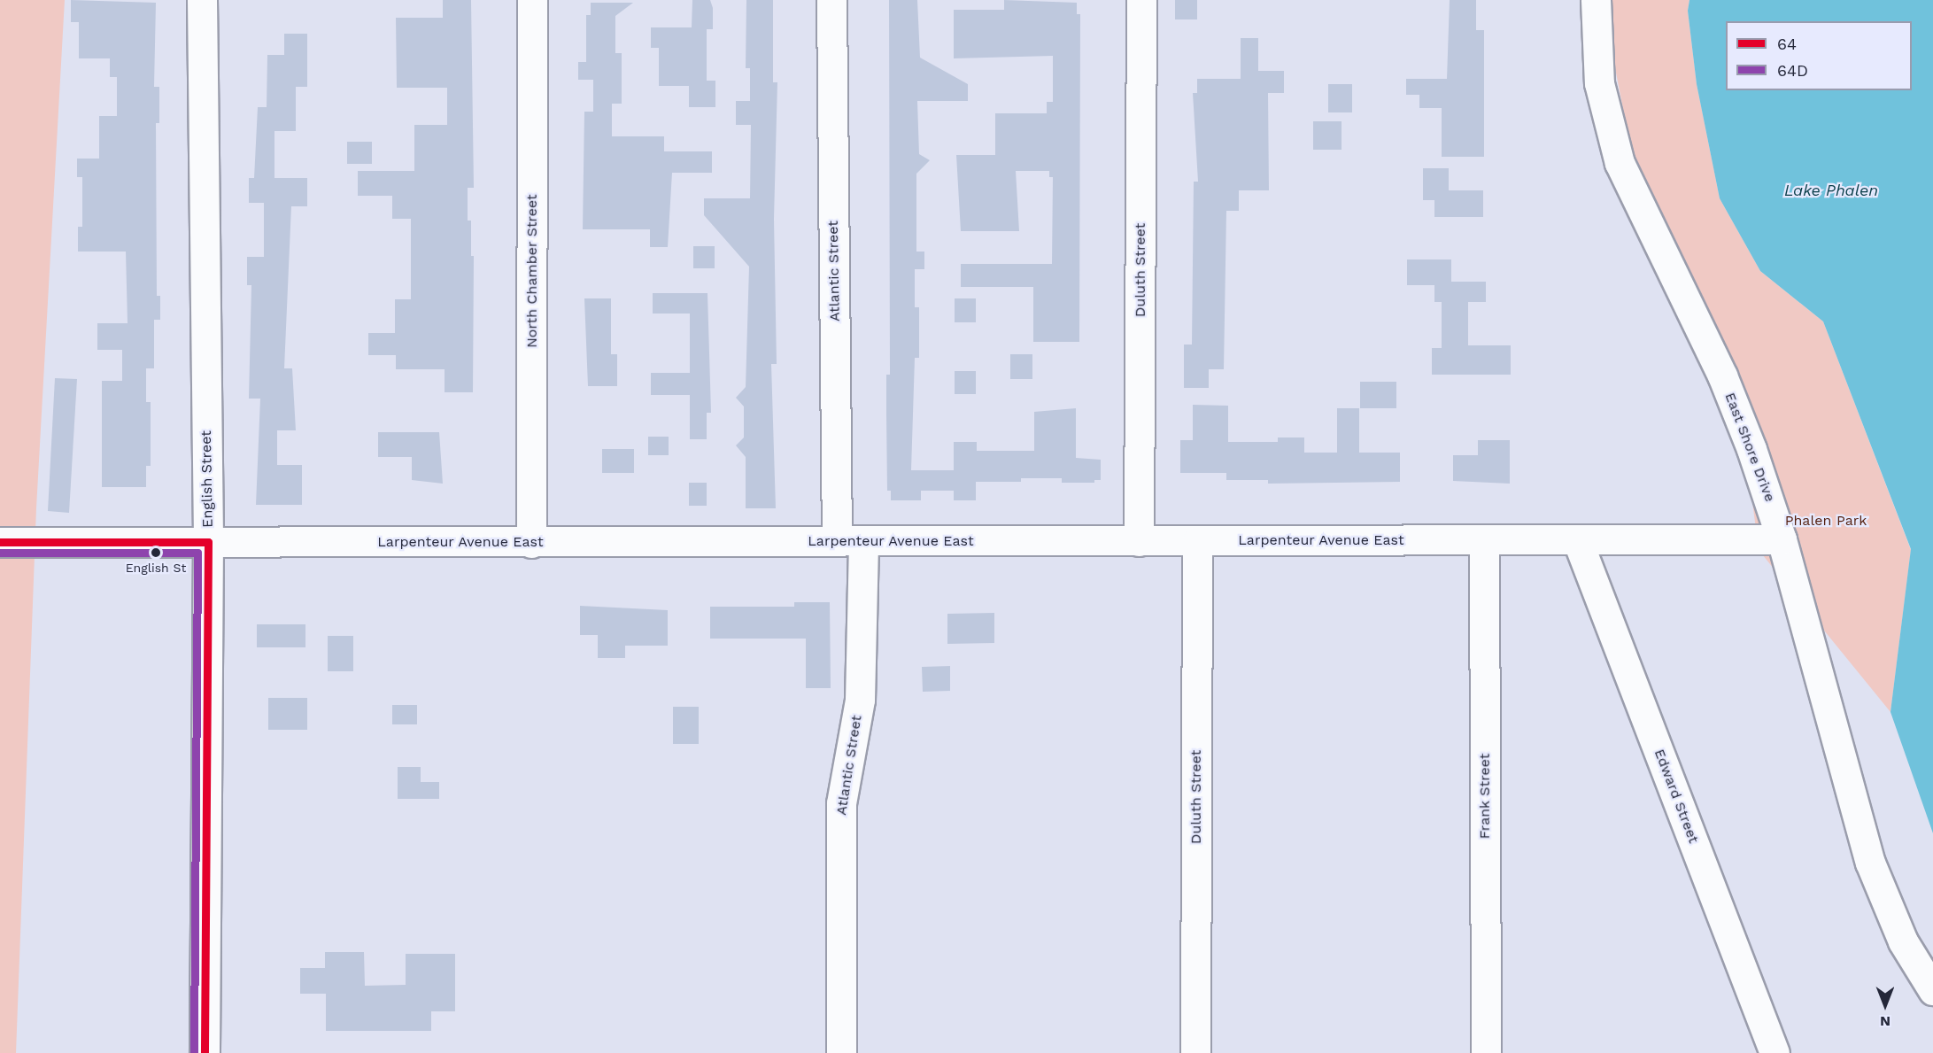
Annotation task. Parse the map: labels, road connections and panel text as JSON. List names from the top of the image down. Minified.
{"streets":{"street":["Duluth Street","North Chamber Street","Atlantic Street","East Shore Drive","English Street","Larpenteur Avenue East","Frank Street","Edward Street"]},"crossings":[["Duluth Street","Larpenteur Avenue East"],["North Chamber Street","Larpenteur Avenue East"],["Atlantic Street","Larpenteur Avenue East"],["East Shore Drive","Larpenteur Avenue East"],["English Street","Larpenteur Avenue East"],["Larpenteur Avenue East","Frank Street"],["Larpenteur Avenue East","Edward Street"]],"water":["Lake Phalen"],"parks":["Phalen Park"],"places":["English St"],"lines":["transit line 64","transit line 64D"],"legend":["64","64D"],"north":"bottom"}
